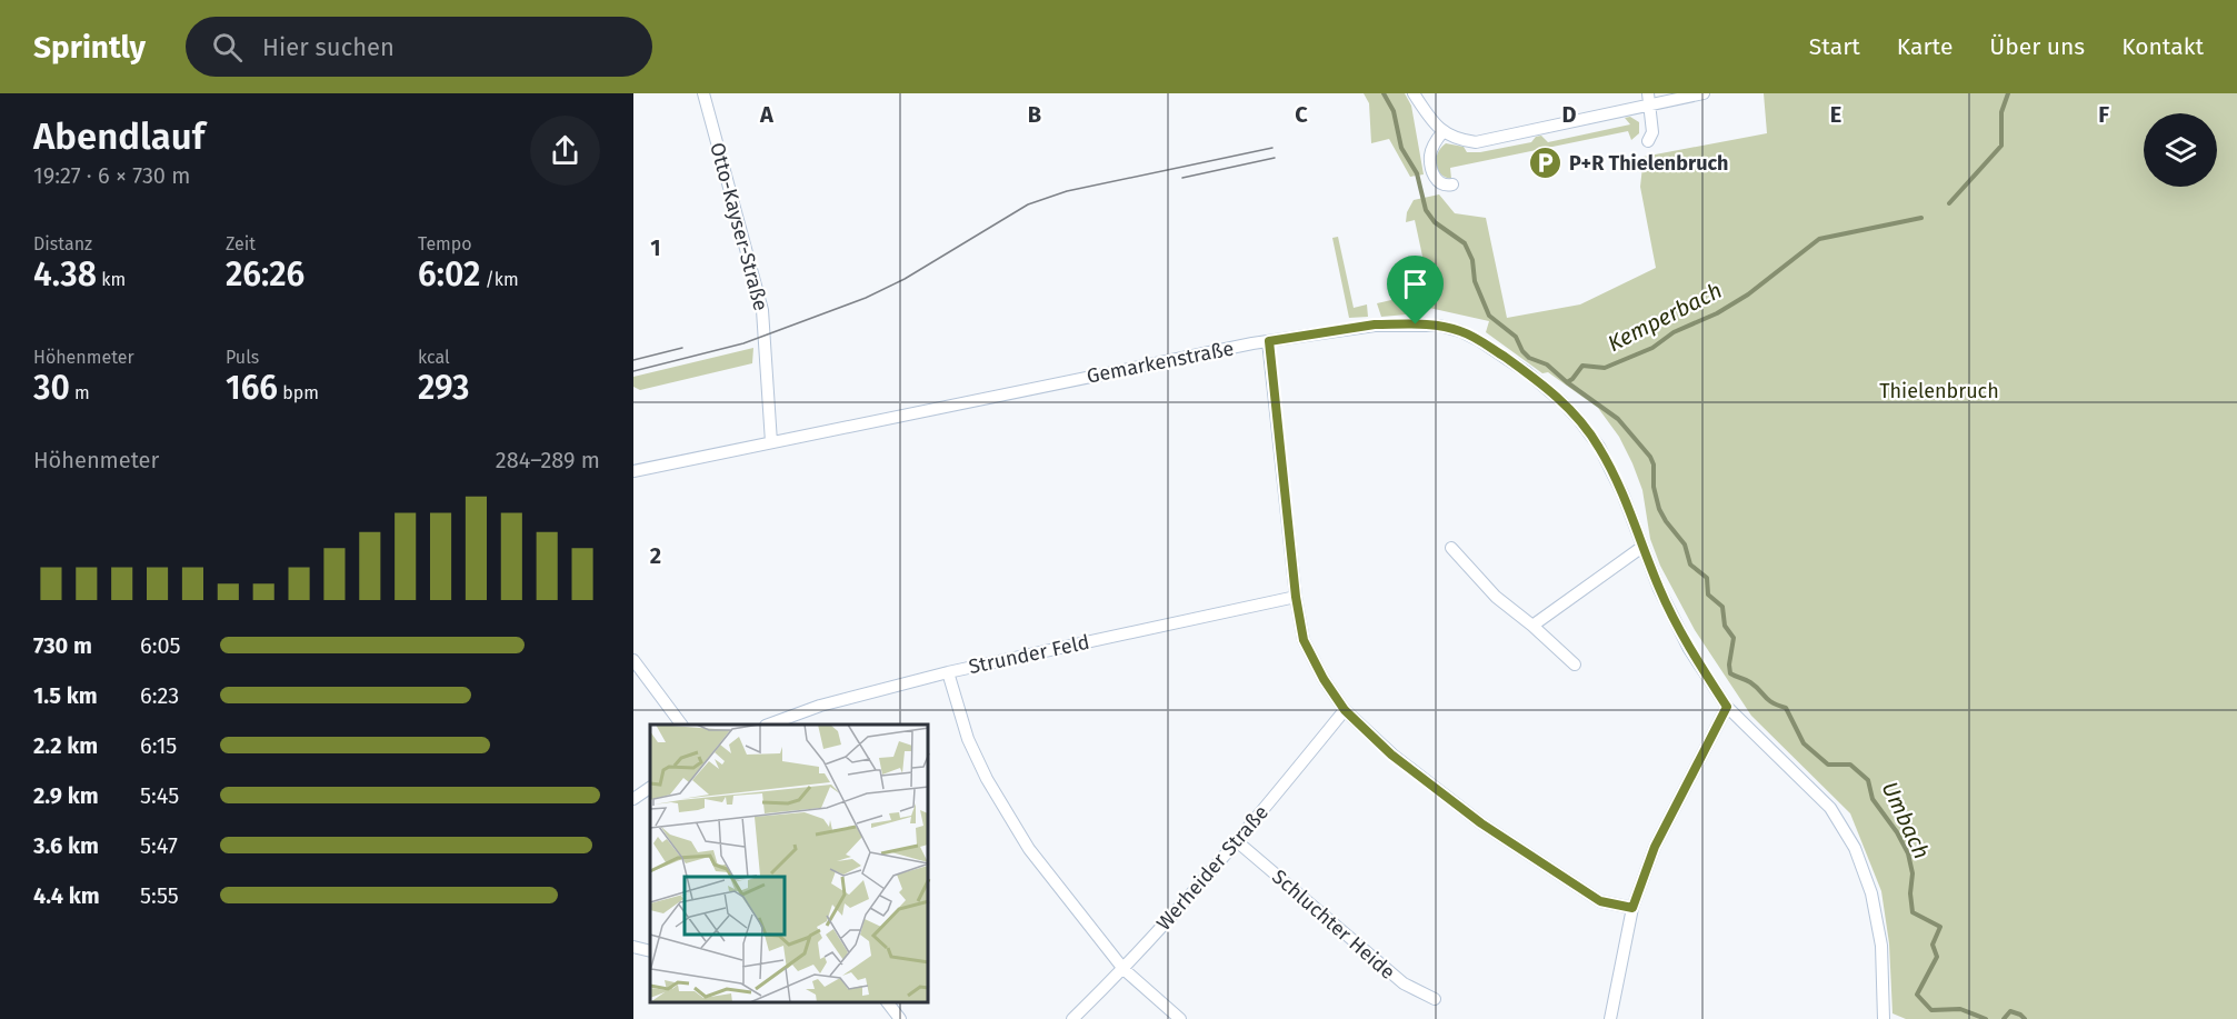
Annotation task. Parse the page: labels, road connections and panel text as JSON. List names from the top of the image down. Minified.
{"streets":{"street":["Otto-Kayser-Straße","Gemarkenstraße","Strunder Feld","Werheider Straße","Schluchter Heide"]},"crossings":[["Otto-Kayser-Straße","Gemarkenstraße"],["Werheider Straße","Schluchter Heide"]],"water":["Kemperbach","Umbach"],"parks":["Thielenbruch"],"places":{"parking":["P+R Thielenbruch"]},"page":{"header":"Sprintly","search":"Hier suchen","nav":["Start","Karte","Über uns","Kontakt"],"heading":["Abendlauf","19:27 · 6 × 730 m"],"stats":[["Distanz","4.38 km"],["Zeit","26:26"],["Tempo","6:02 /km"],["Höhenmeter","30 m"],["Puls","166 bpm"],["kcal","293"]],"chart":["Höhenmeter","284–289 m"],"list":[{"name":"730 m","note":"6:05"},{"name":"1.5 km","note":"6:23"},{"name":"2.2 km","note":"6:15"},{"name":"2.9 km","note":"5:45"},{"name":"3.6 km","note":"5:47"},{"name":"4.4 km","note":"5:55"}]},"grid":{"columns":["A","B","C","D","E","F"],"rows":["1","2"]}}
